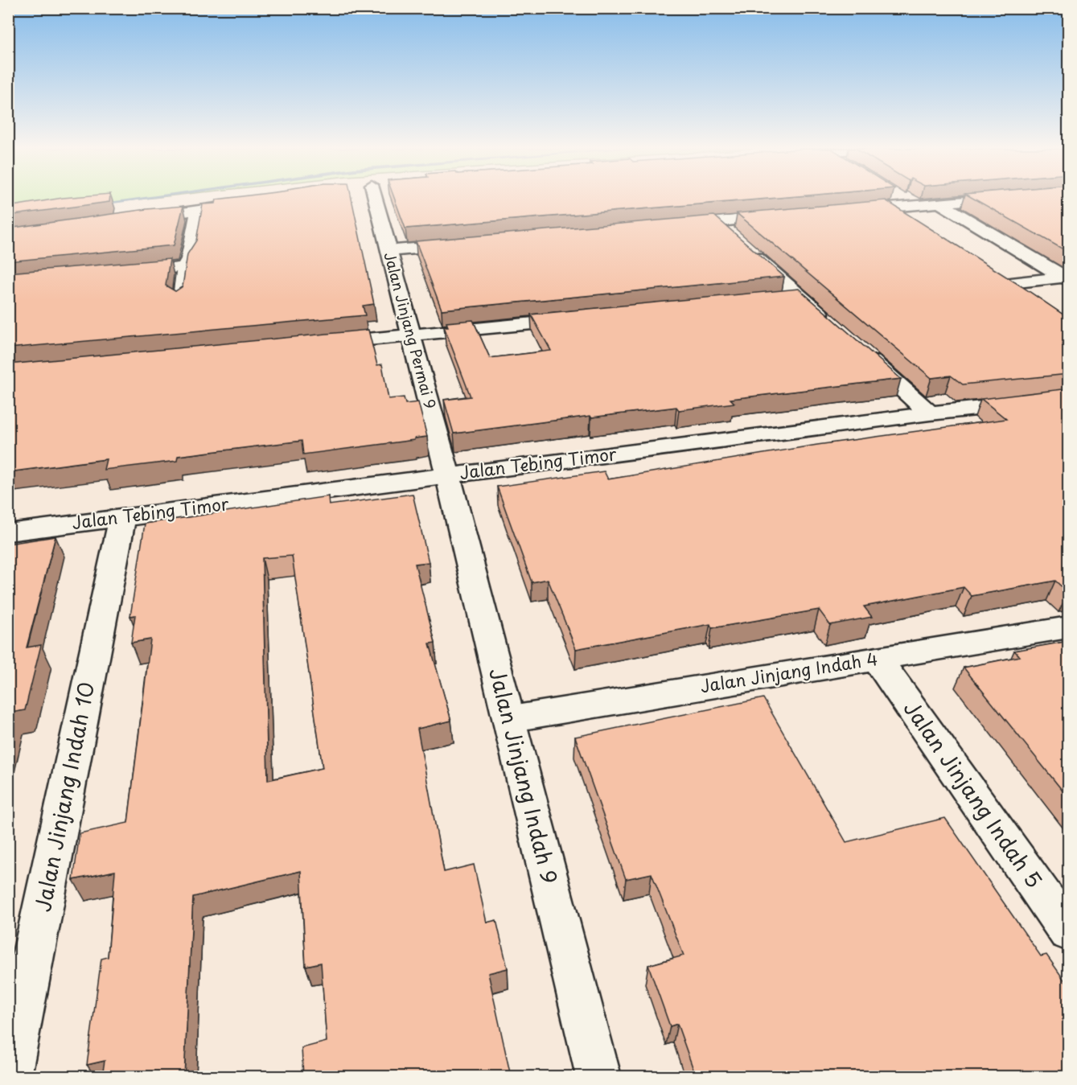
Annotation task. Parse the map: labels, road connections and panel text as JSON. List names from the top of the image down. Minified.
{"streets":{"street":["Jalan Jinjang Permai 9","Jalan Tebing Timor","Jalan Jinjang Indah 4","Jalan Jinjang Indah 9","Jalan Jinjang Indah 5","Jalan Jinjang Indah 10"]},"crossings":[["Jalan Jinjang Permai 9","Jalan Tebing Timor"],["Jalan Jinjang Permai 9","Jalan Jinjang Indah 9"],["Jalan Tebing Timor","Jalan Jinjang Indah 9"],["Jalan Tebing Timor","Jalan Jinjang Indah 10"],["Jalan Jinjang Indah 4","Jalan Jinjang Indah 9"],["Jalan Jinjang Indah 4","Jalan Jinjang Indah 5"]]}
